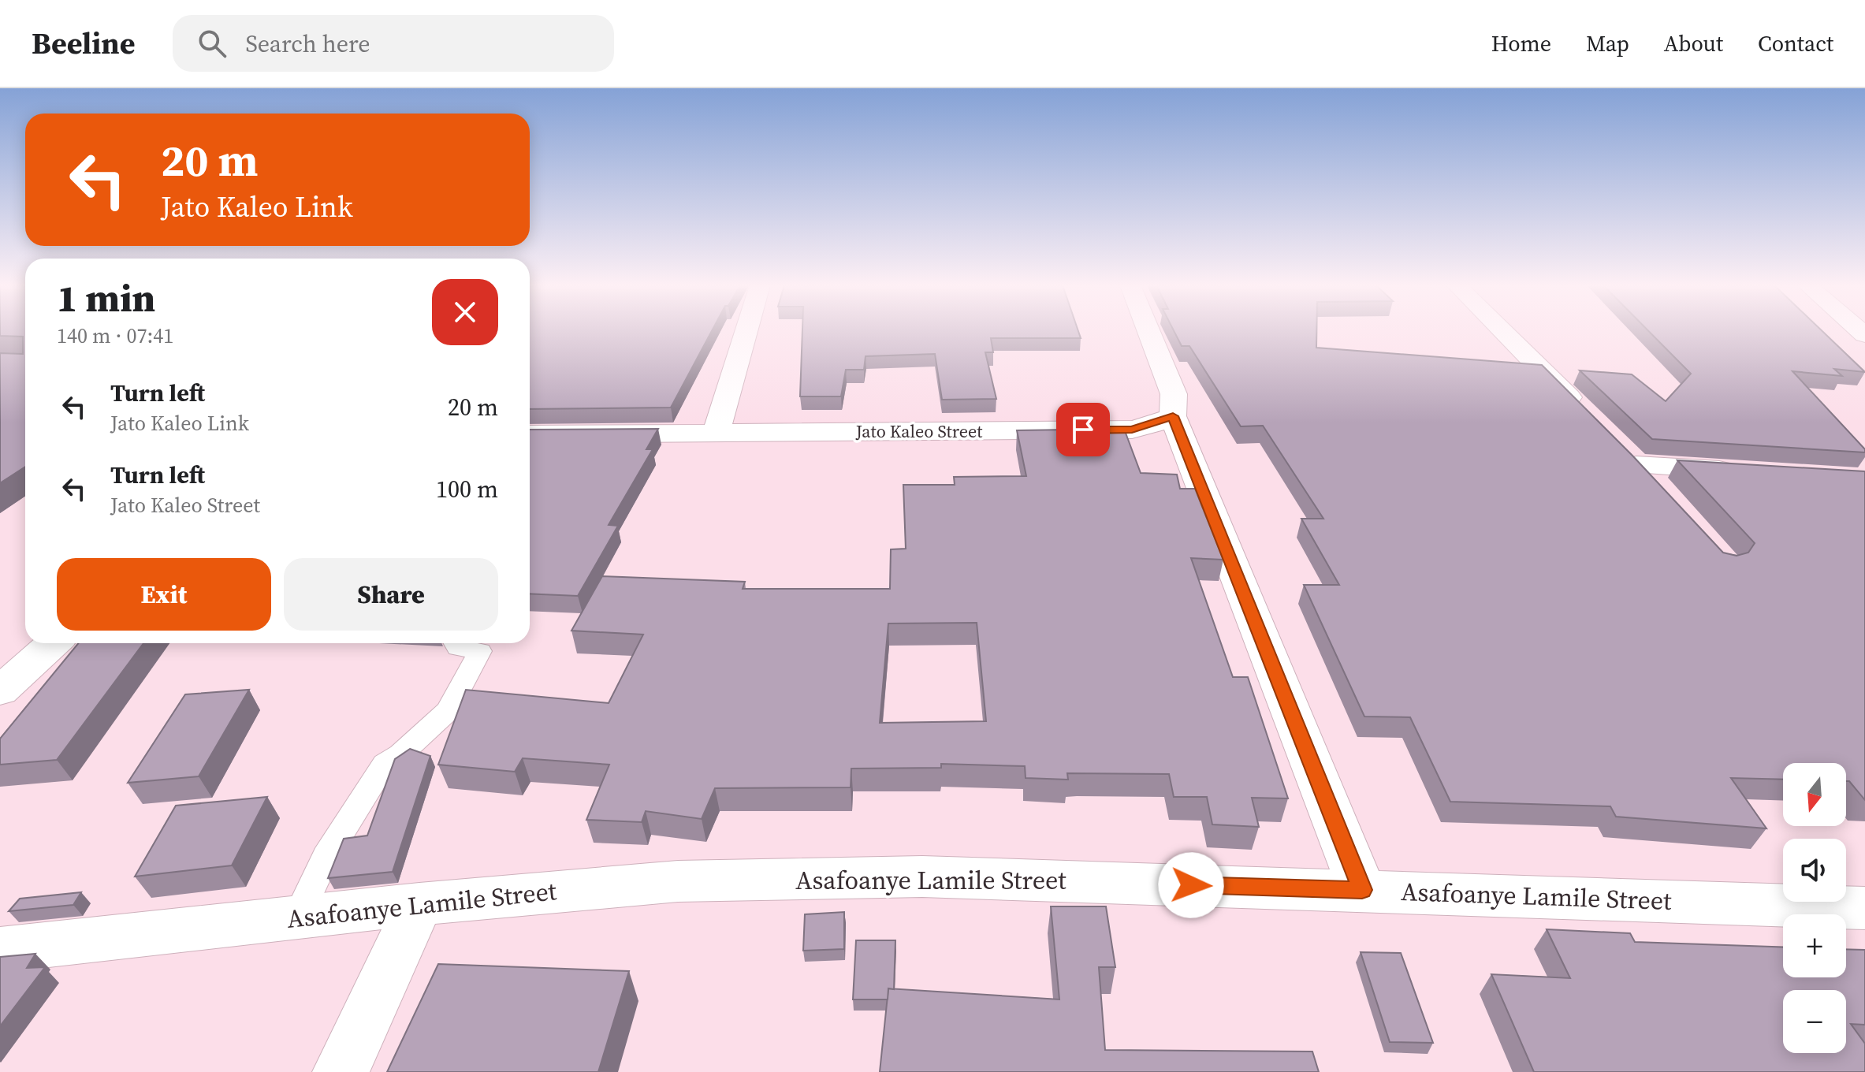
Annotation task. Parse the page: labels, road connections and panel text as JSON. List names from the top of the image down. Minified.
{"streets":{"street":["Jato Kaleo Street","Asafoanye Lamile Street"]},"north":"bottom","page":{"header":"Beeline","search":"Search here","nav":["Home","Map","About","Contact"],"turn":["20 m","Jato Kaleo Link"],"heading":["1 min","140 m · 07:41"],"list":[{"name":"Turn left","note":"Jato Kaleo Link","value":"20 m"},{"name":"Turn left","note":"Jato Kaleo Street","value":"100 m"}],"buttons":["Exit","Share"],"map_buttons":["+","−"]}}
